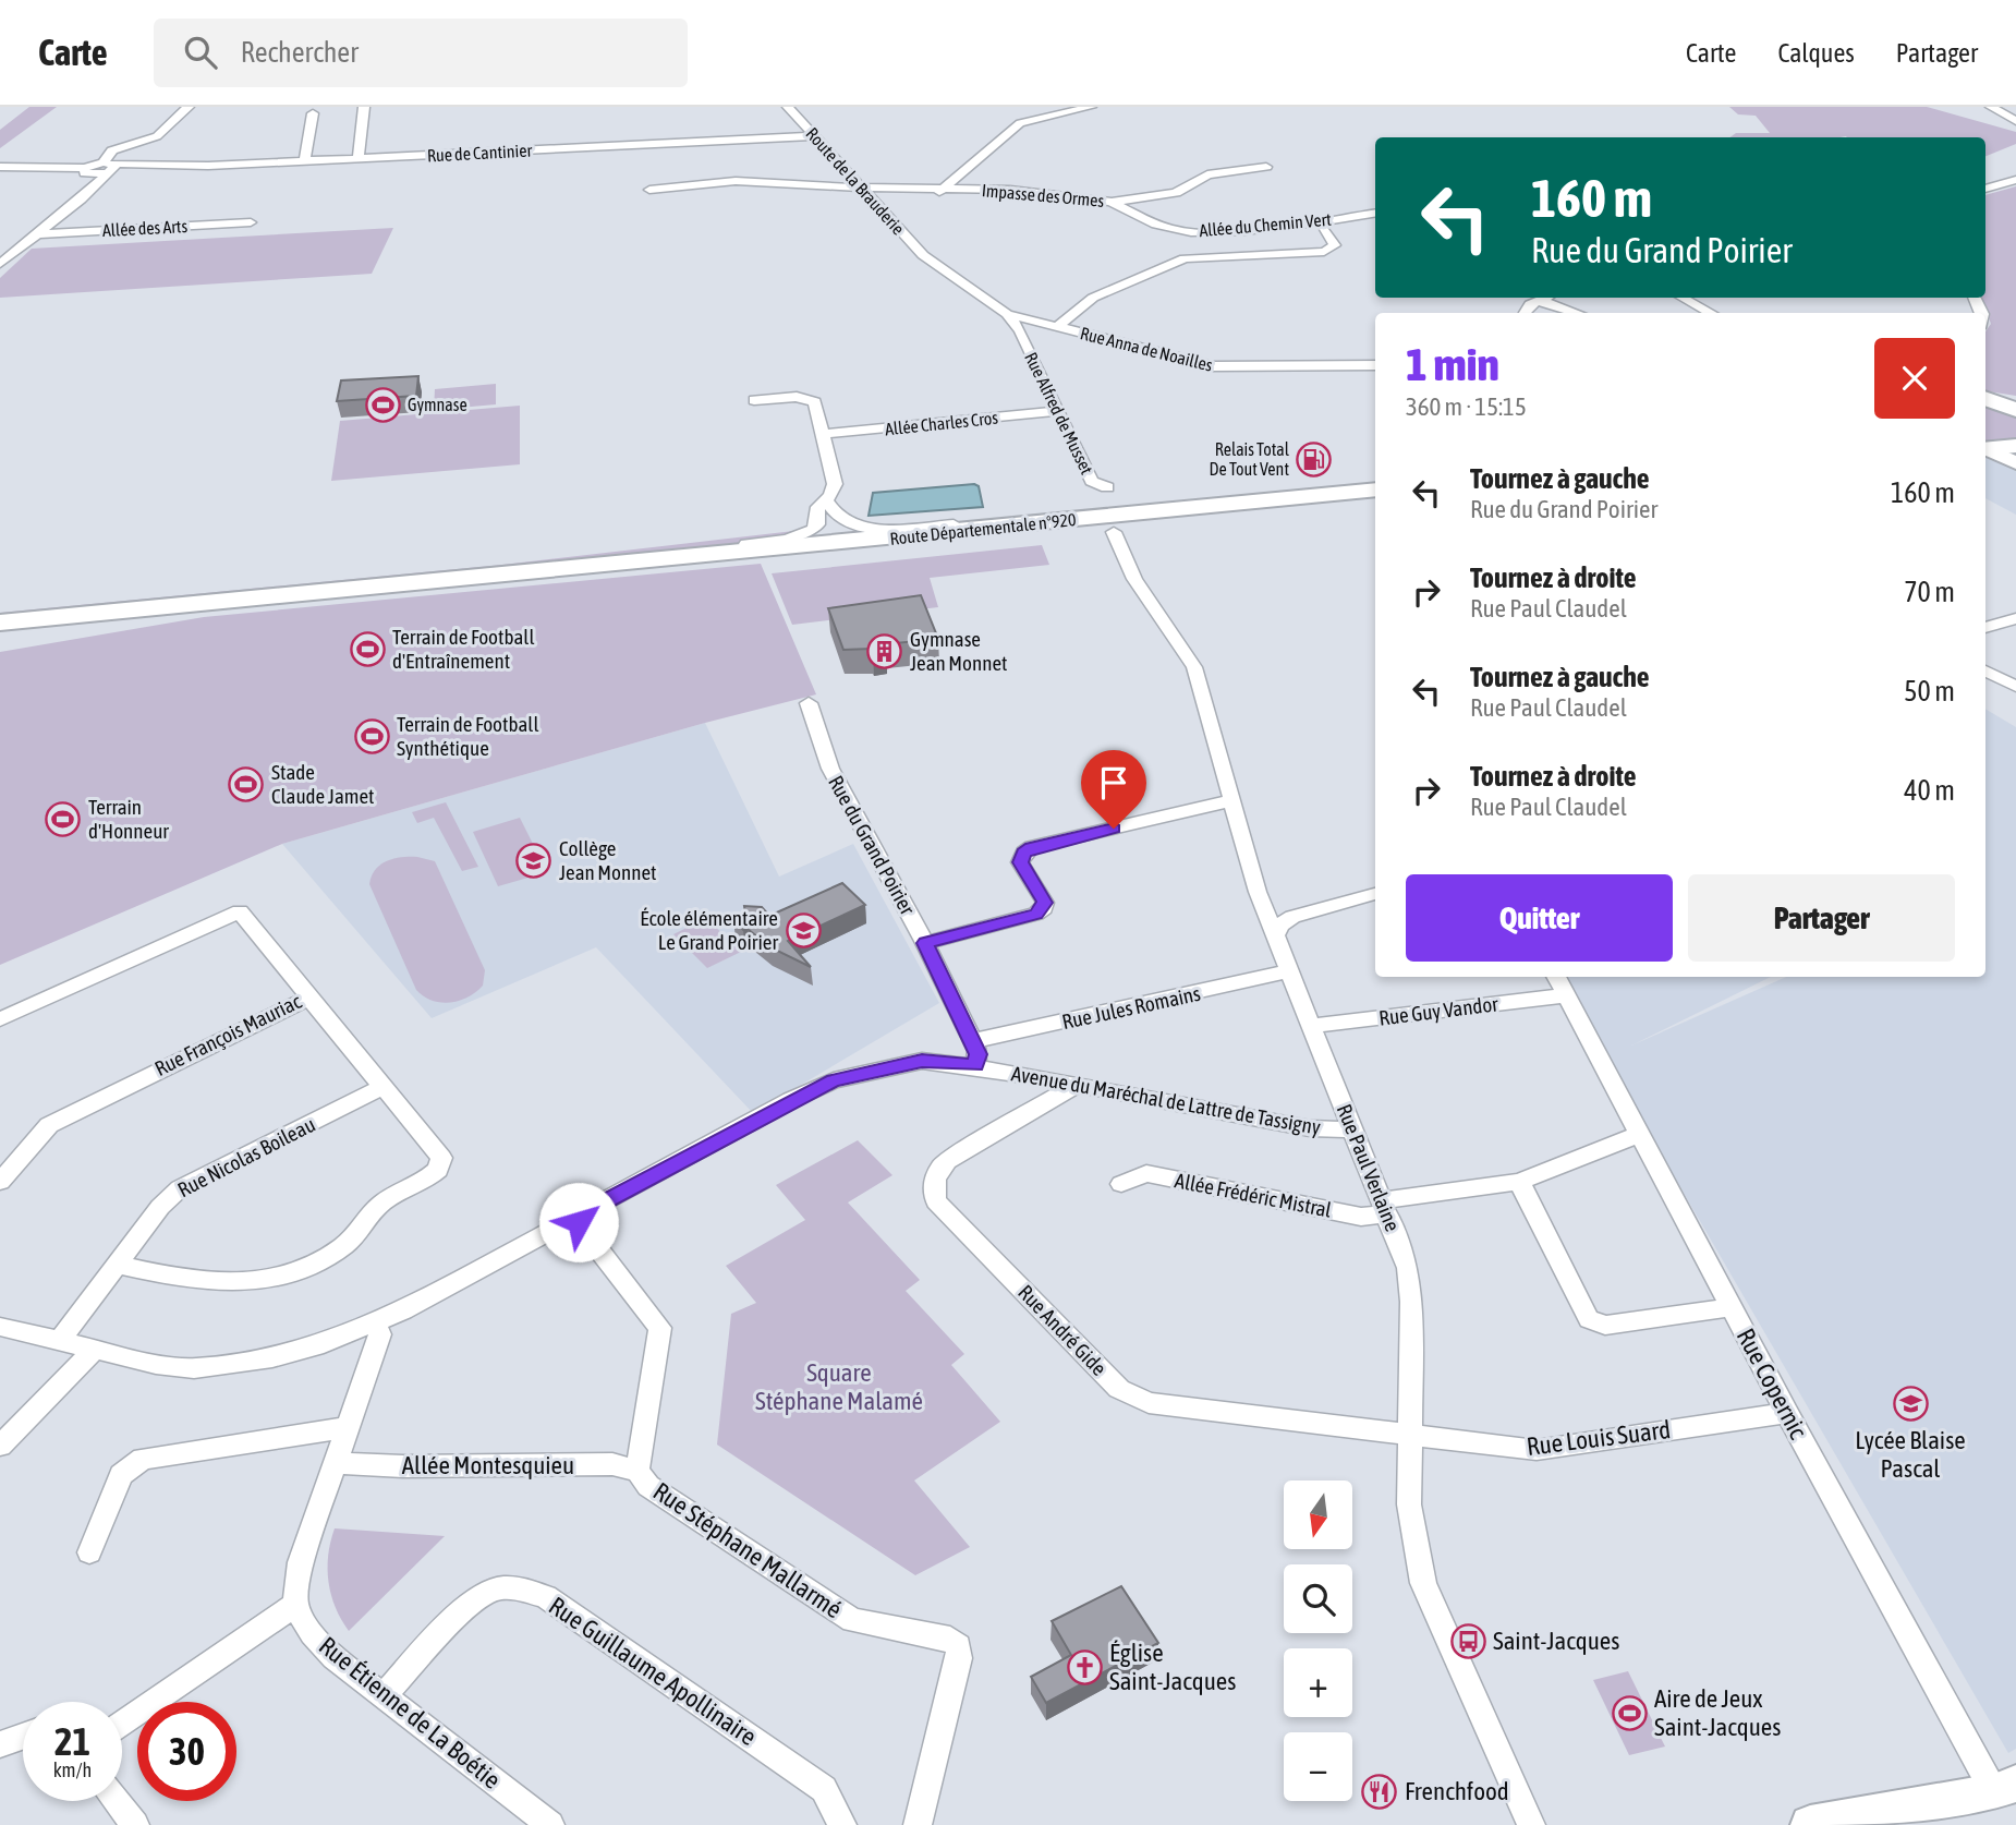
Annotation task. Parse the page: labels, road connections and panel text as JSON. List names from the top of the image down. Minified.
{"streets":{"main road":["Route Départementale n°920"],"street":["Rue de Cantinier","Route de la Brauderie","Impasse des Ormes","Allée du Chemin Vert","Allée des Arts","Rue Anna de Noailles","Rue Alfred de Musset","Allée Charles Cros","Rue du Grand Poirier","Rue Jules Romains","Rue Guy Vandor","Rue François Mauriac","Avenue du Maréchal de Lattre de Tassigny","Rue Nicolas Boileau","Rue Paul Verlaine","Allée Frédéric Mistral","Rue André Gide","Rue Copernic","Rue Louis Suard","Allée Montesquieu","Rue Stéphane Mallarmé","Rue Guillaume Apollinaire","Rue Étienne de La Boétie"]},"crossings":[["Rue de Cantinier","Route de la Brauderie"],["Route de la Brauderie","Rue Alfred de Musset"],["Impasse des Ormes","Allée du Chemin Vert"],["Rue Anna de Noailles","Rue Alfred de Musset"],["Rue Alfred de Musset","Allée Charles Cros"],["Rue du Grand Poirier","Rue Jules Romains"],["Rue du Grand Poirier","Avenue du Maréchal de Lattre de Tassigny"],["Rue Jules Romains","Rue Paul Verlaine"],["Rue Guy Vandor","Rue Paul Verlaine"],["Rue Guy Vandor","Rue Copernic"],["Avenue du Maréchal de Lattre de Tassigny","Rue Nicolas Boileau"],["Avenue du Maréchal de Lattre de Tassigny","Rue Paul Verlaine"],["Avenue du Maréchal de Lattre de Tassigny","Rue André Gide"],["Avenue du Maréchal de Lattre de Tassigny","Rue Stéphane Mallarmé"],["Rue Paul Verlaine","Allée Frédéric Mistral"],["Rue Paul Verlaine","Rue André Gide"],["Rue Paul Verlaine","Rue Louis Suard"],["Allée Frédéric Mistral","Rue Copernic"],["Rue André Gide","Rue Louis Suard"],["Rue Copernic","Rue Louis Suard"],["Allée Montesquieu","Rue Stéphane Mallarmé"],["Rue Guillaume Apollinaire","Rue Étienne de La Boétie"]],"parks":["Square Stéphane Malamé"],"places":{"sports":["Gymnase","Terrain de Football d'Entraînement","Terrain de Football Synthétique","Stade Claude Jamet","Terrain d'Honneur","Aire de Jeux Saint-Jacques"],"fuel station":["Relais Total De Tout Vent"],"building":["Gymnase Jean Monnet"],"school or university":["Collège Jean Monnet","École élémentaire Le Grand Poirier","Lycée Blaise Pascal"],"bus stop":["Saint-Jacques"],"church":["Église Saint-Jacques"],"restaurant":["Frenchfood"]},"north":"bottom","page":{"header":"Carte","search":"Rechercher","nav":["Carte","Calques","Partager"],"turn":["160 m","Rue du Grand Poirier"],"heading":["1 min","360 m · 15:15"],"list":[{"name":"Tournez à gauche","note":"Rue du Grand Poirier","value":"160 m"},{"name":"Tournez à droite","note":"Rue Paul Claudel","value":"70 m"},{"name":"Tournez à gauche","note":"Rue Paul Claudel","value":"50 m"},{"name":"Tournez à droite","note":"Rue Paul Claudel","value":"40 m"}],"buttons":["Quitter","Partager"],"map_buttons":["+","−"],"speed":"21 km/h","limit":"30"}}
